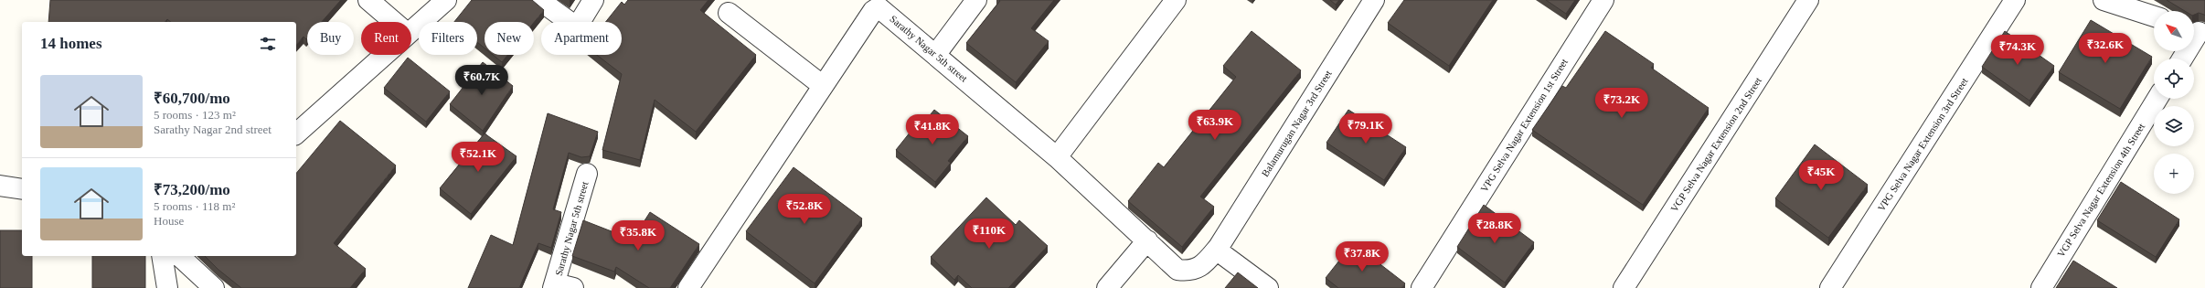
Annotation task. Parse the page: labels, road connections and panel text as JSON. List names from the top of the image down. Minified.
{"streets":{"street":["Sarathy Nagar 5th street","Balamurugan Nagar 3rd Street","VPG Selva Nagar Extension 1st Street","VGP Selva Nagar Extension 2nd Street","VPG Selva Nagar Extension 3rd Street","VGP Selva Nagar Extension 4th Street"]},"crossings":[["Sarathy Nagar 5th street","Balamurugan Nagar 3rd Street"]],"north":"top left","page":{"map_buttons":"+","chip":["Buy","Rent","Filters","New","Apartment"],"heading":"14 homes","price":["₹32.6K","₹74.3K","₹60.7K","₹73.2K","₹63.9K","₹79.1K","₹41.8K","₹52.1K","₹45K","₹52.8K","₹28.8K","₹110K","₹35.8K","₹37.8K"],"list":[{"name":"₹60,700/mo","note":"5 rooms · 123 m² · Sarathy Nagar 2nd street"},{"name":"₹73,200/mo","note":"5 rooms · 118 m² · House"}]}}
